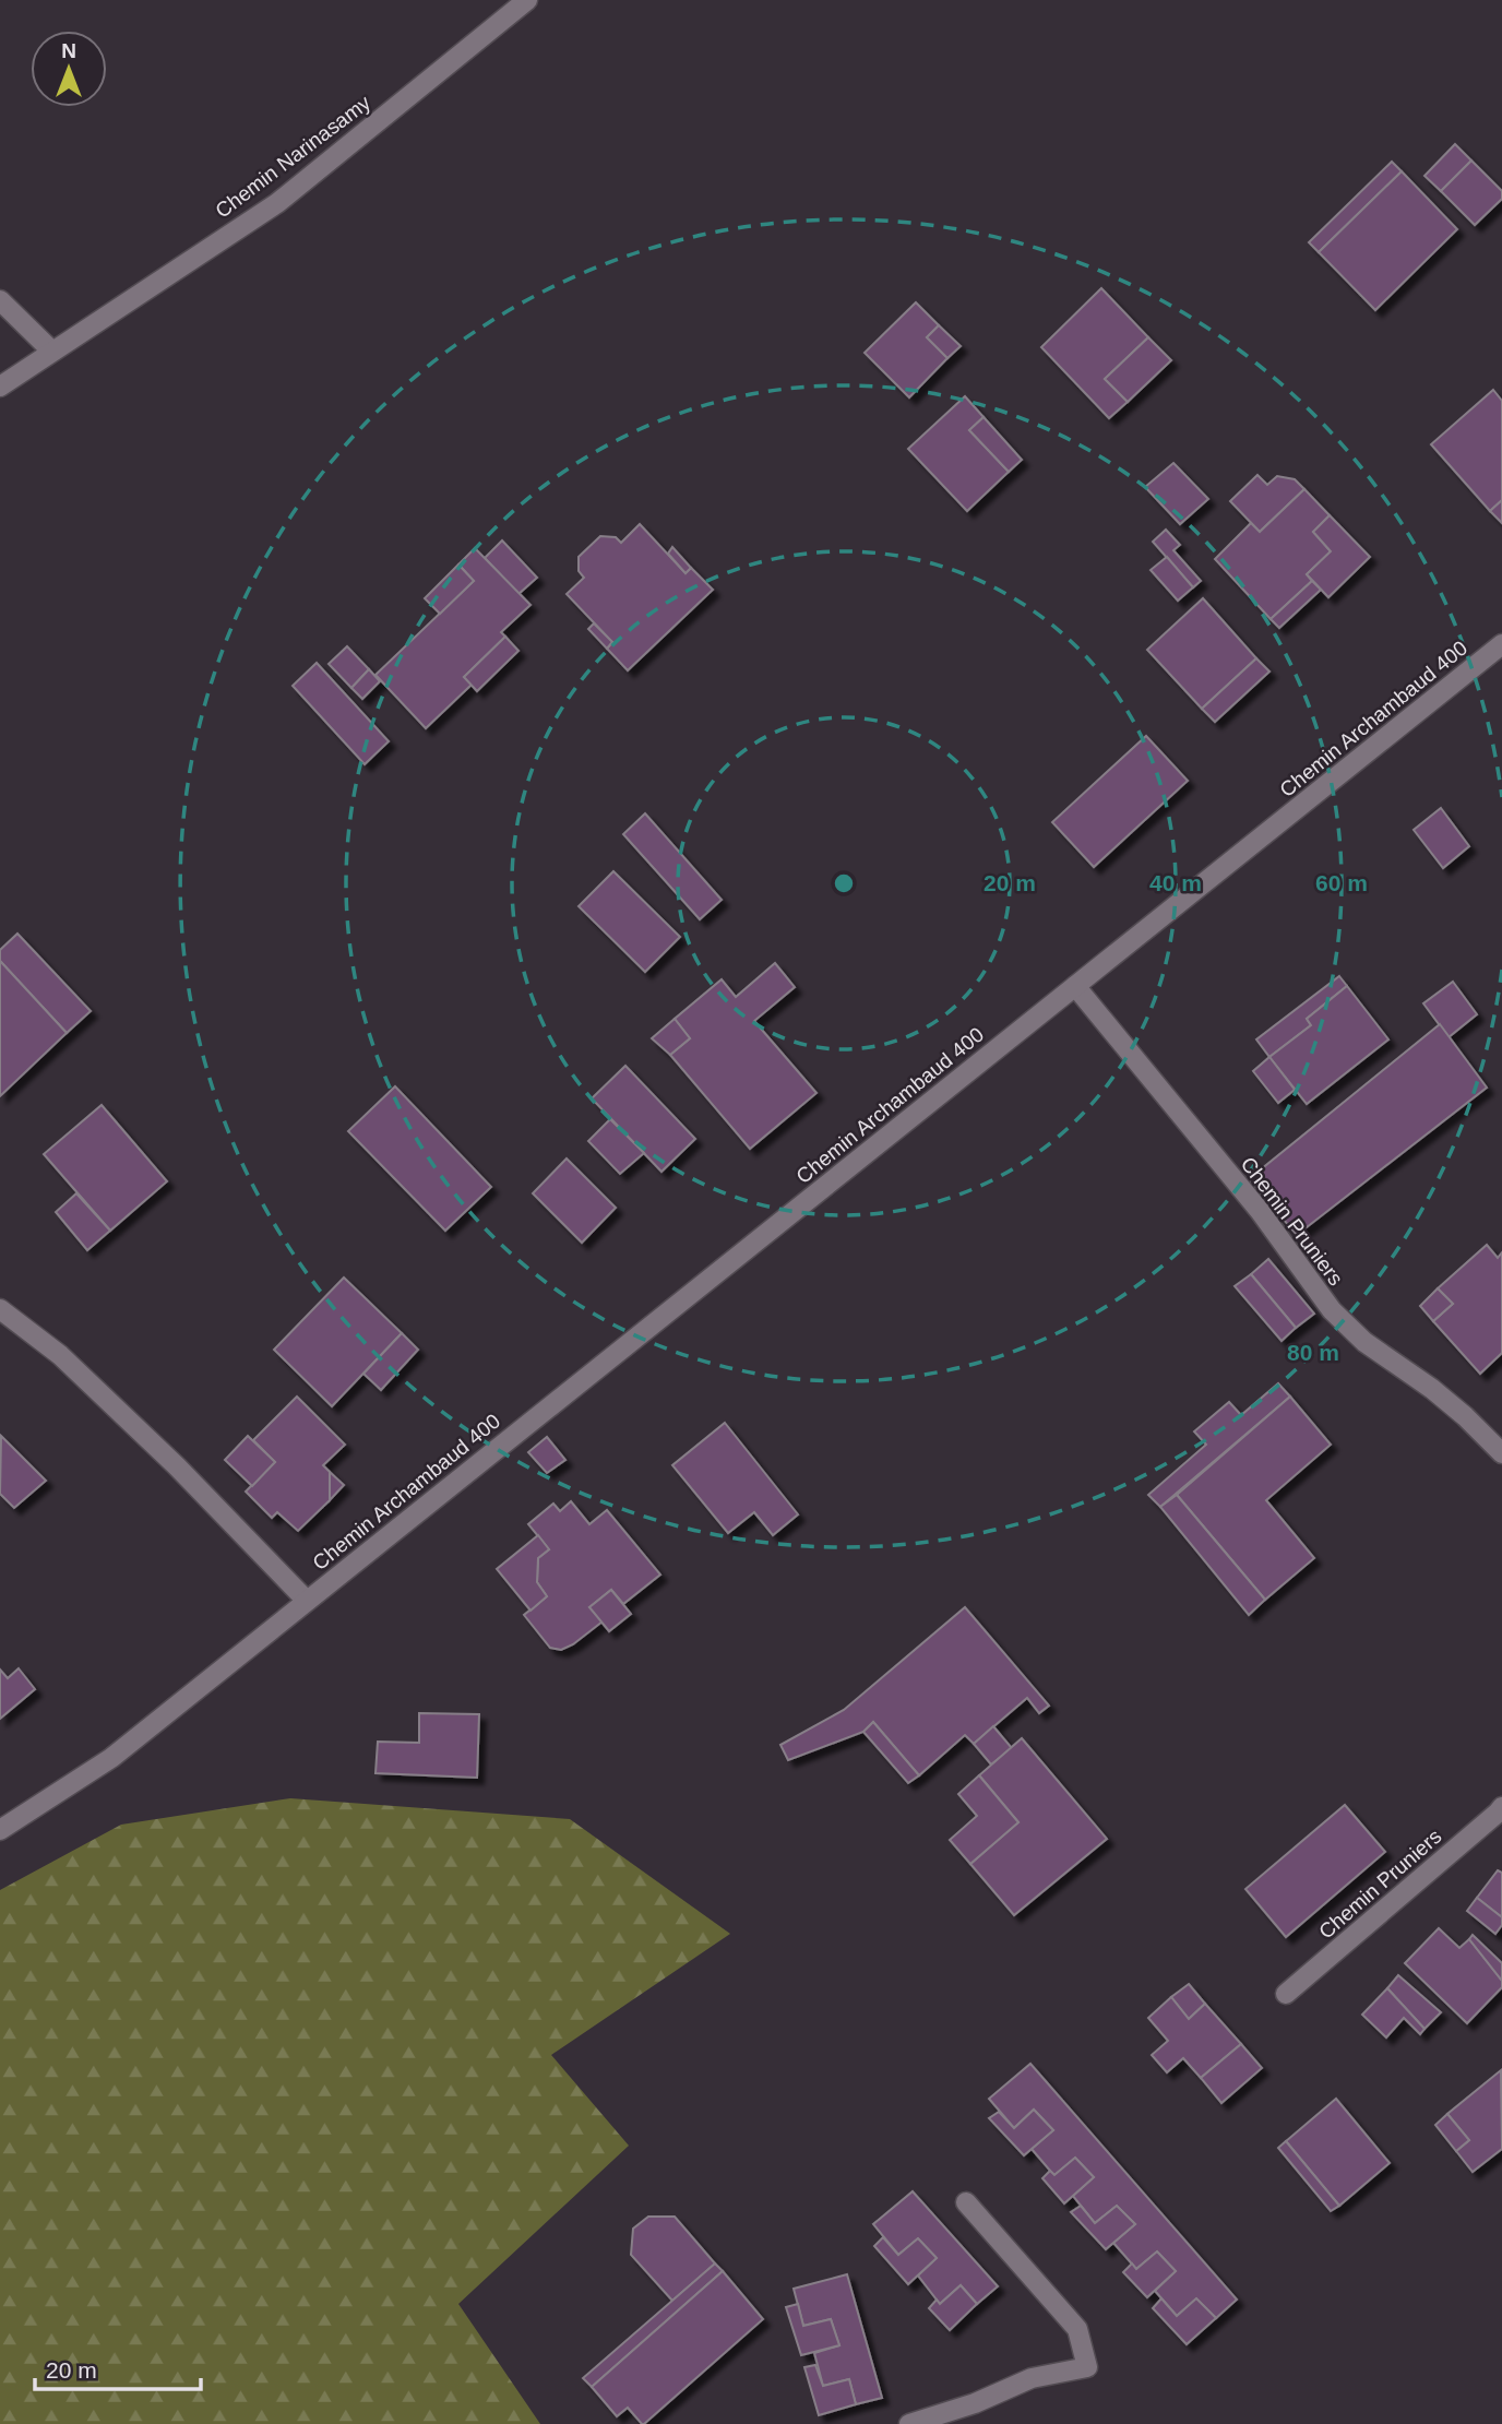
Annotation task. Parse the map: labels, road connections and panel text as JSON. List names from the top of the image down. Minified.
{"streets":{"street":["Chemin Narinasamy","Chemin Archambaud 400","Chemin Pruniers"]},"crossings":[["Chemin Archambaud 400","Chemin Pruniers"]],"scale_bar":"20 m","north":"top","rings":["20 m","40 m","60 m","80 m"]}
